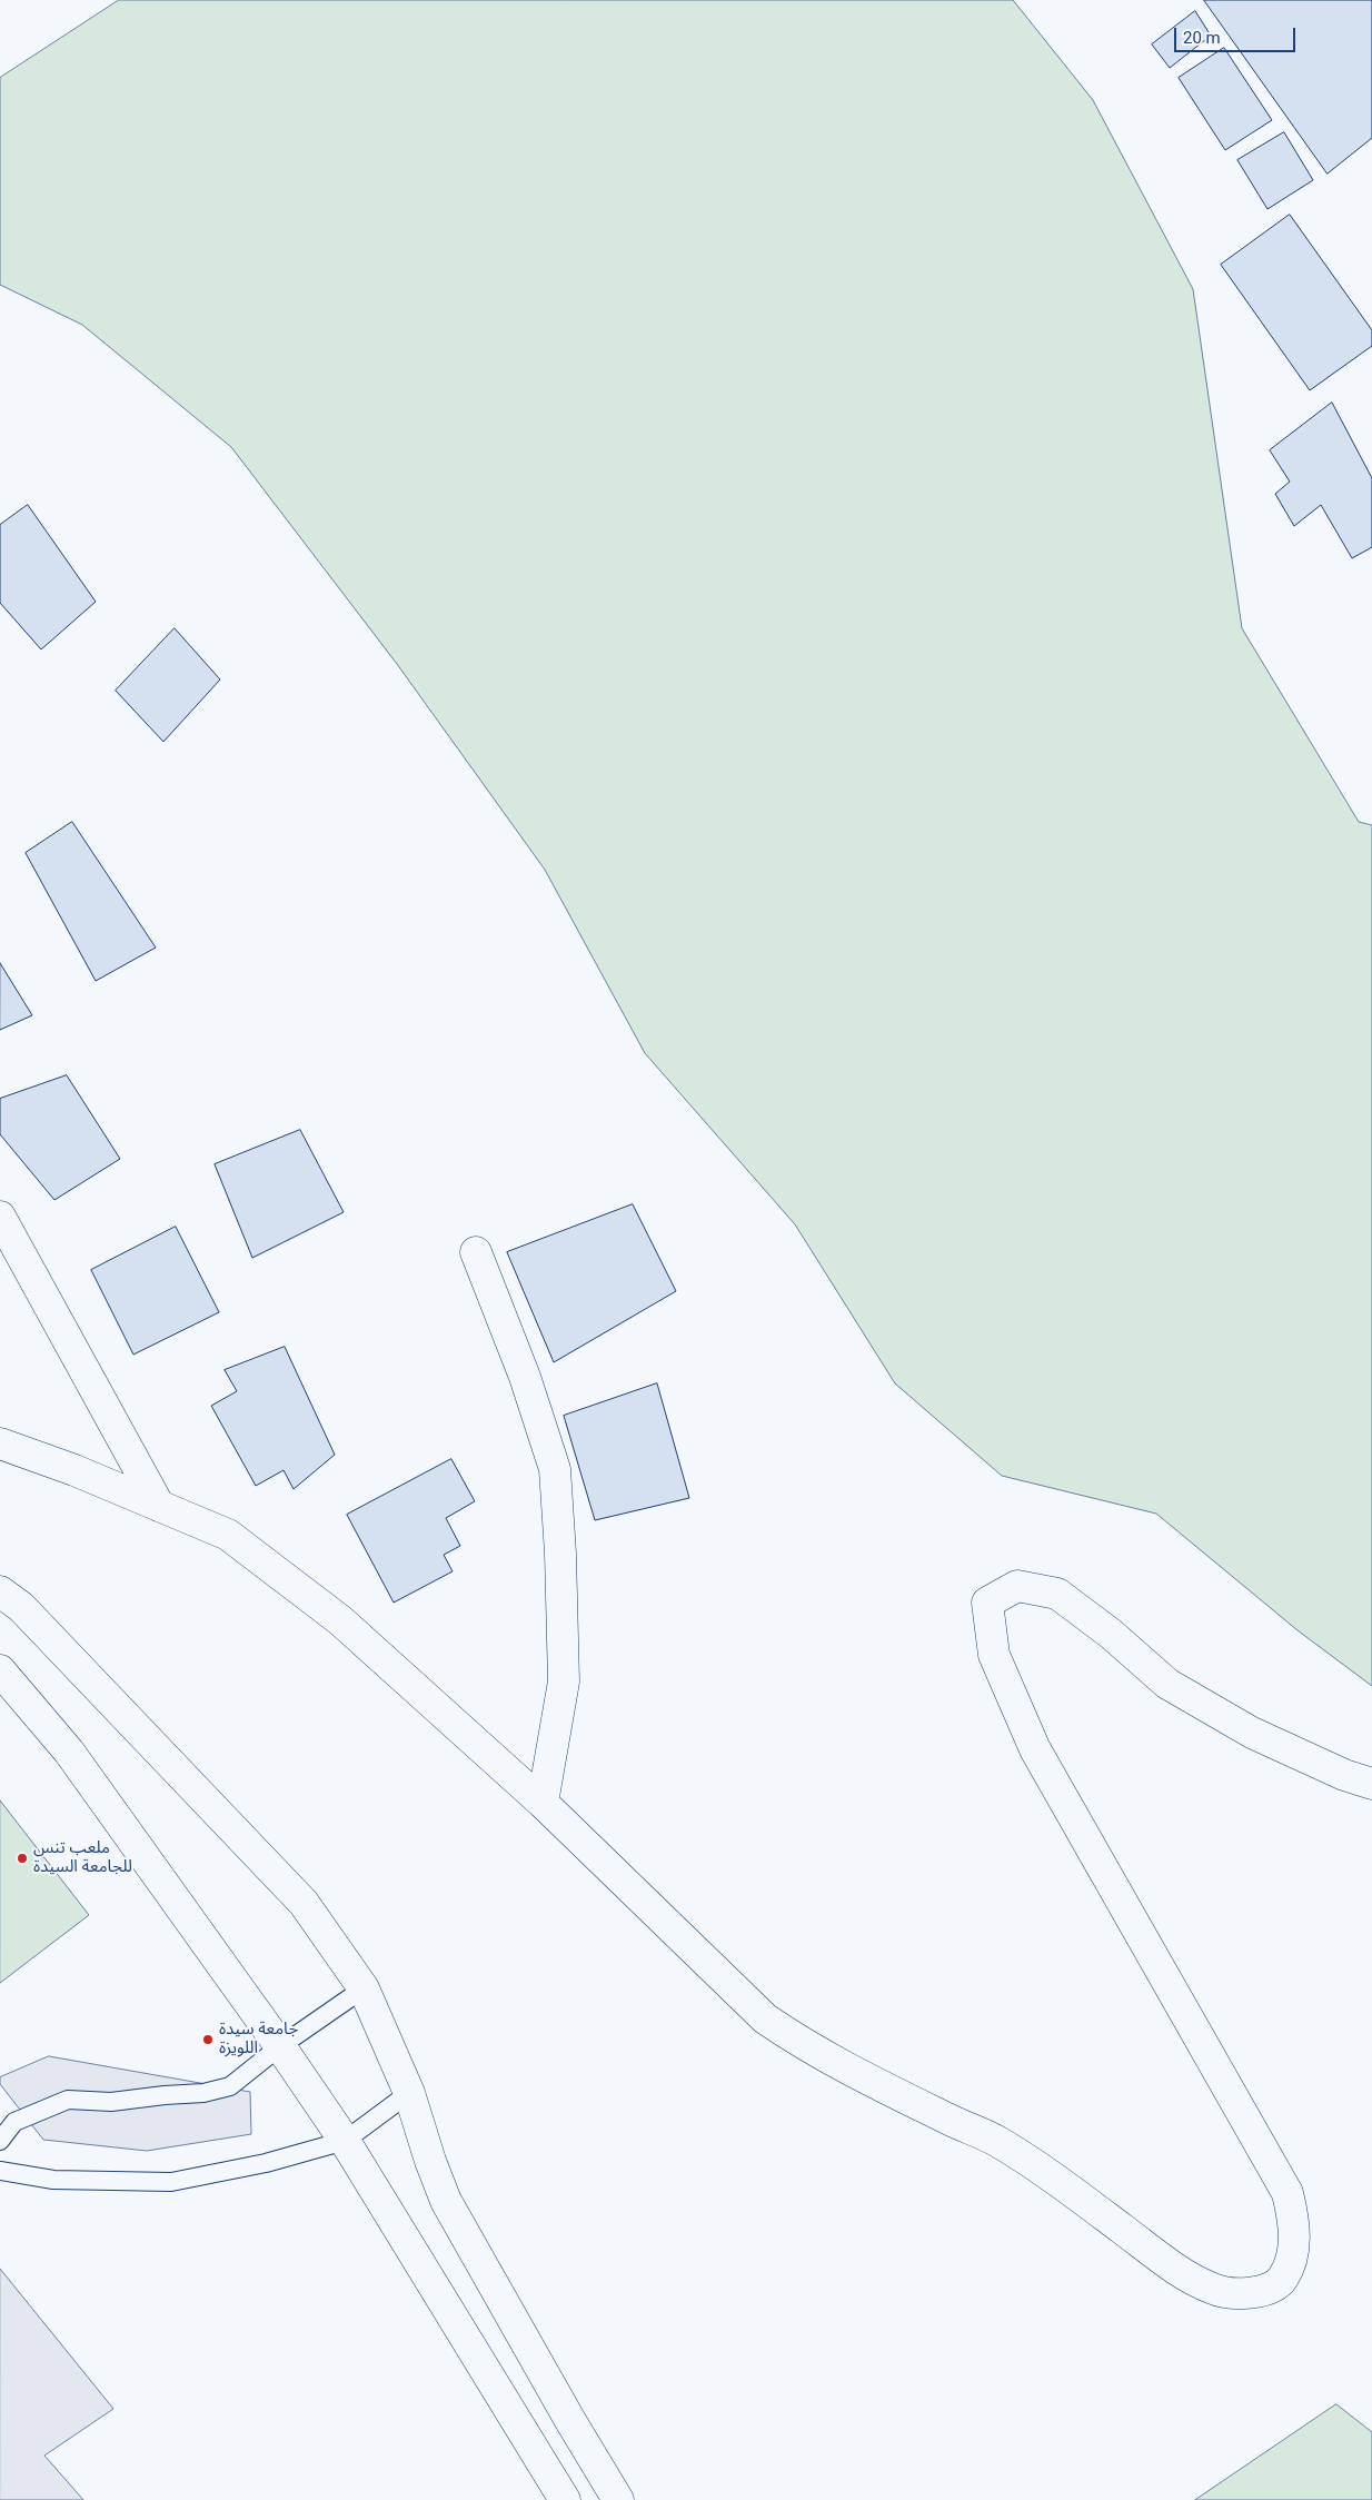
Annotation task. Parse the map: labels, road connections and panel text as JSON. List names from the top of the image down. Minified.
{"places":["ملعب تنس للجامعة السيدة","جامعة سيدة اللويزة"],"scale_bar":"20 m"}
